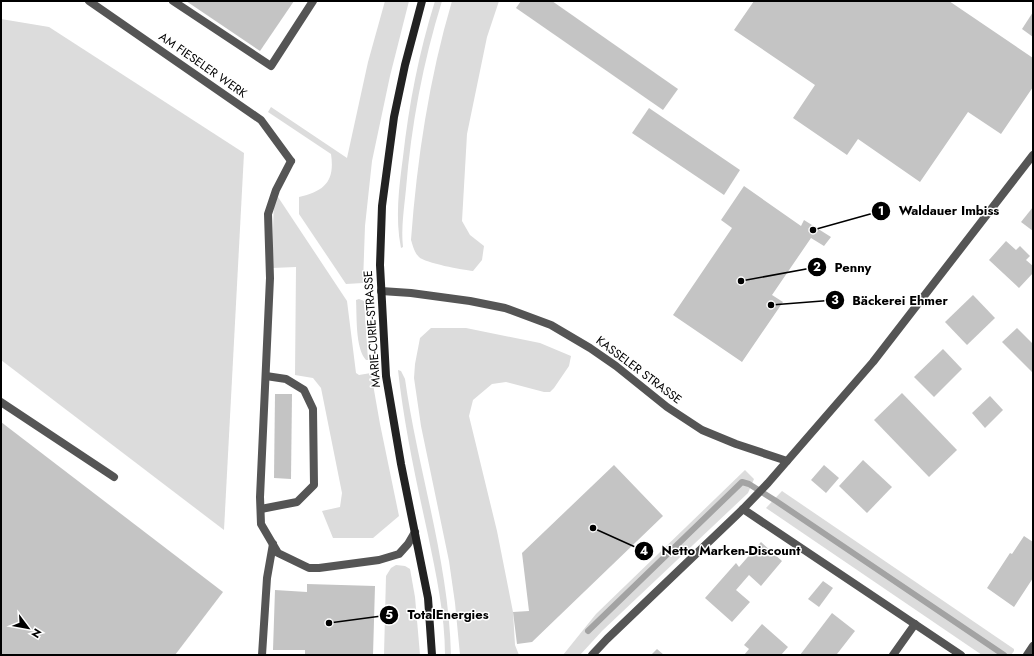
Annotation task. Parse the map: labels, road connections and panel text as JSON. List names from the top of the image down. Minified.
{"streets":{"street":["AM FIESELER WERK","MARIE-CURIE-STRASSE","KASSELER STRASSE"]},"crossings":[["MARIE-CURIE-STRASSE","KASSELER STRASSE"]],"places":["Waldauer Imbiss","Penny","Bäckerei Ehmer","Netto Marken-Discount","TotalEnergies"],"north":"bottom right"}
